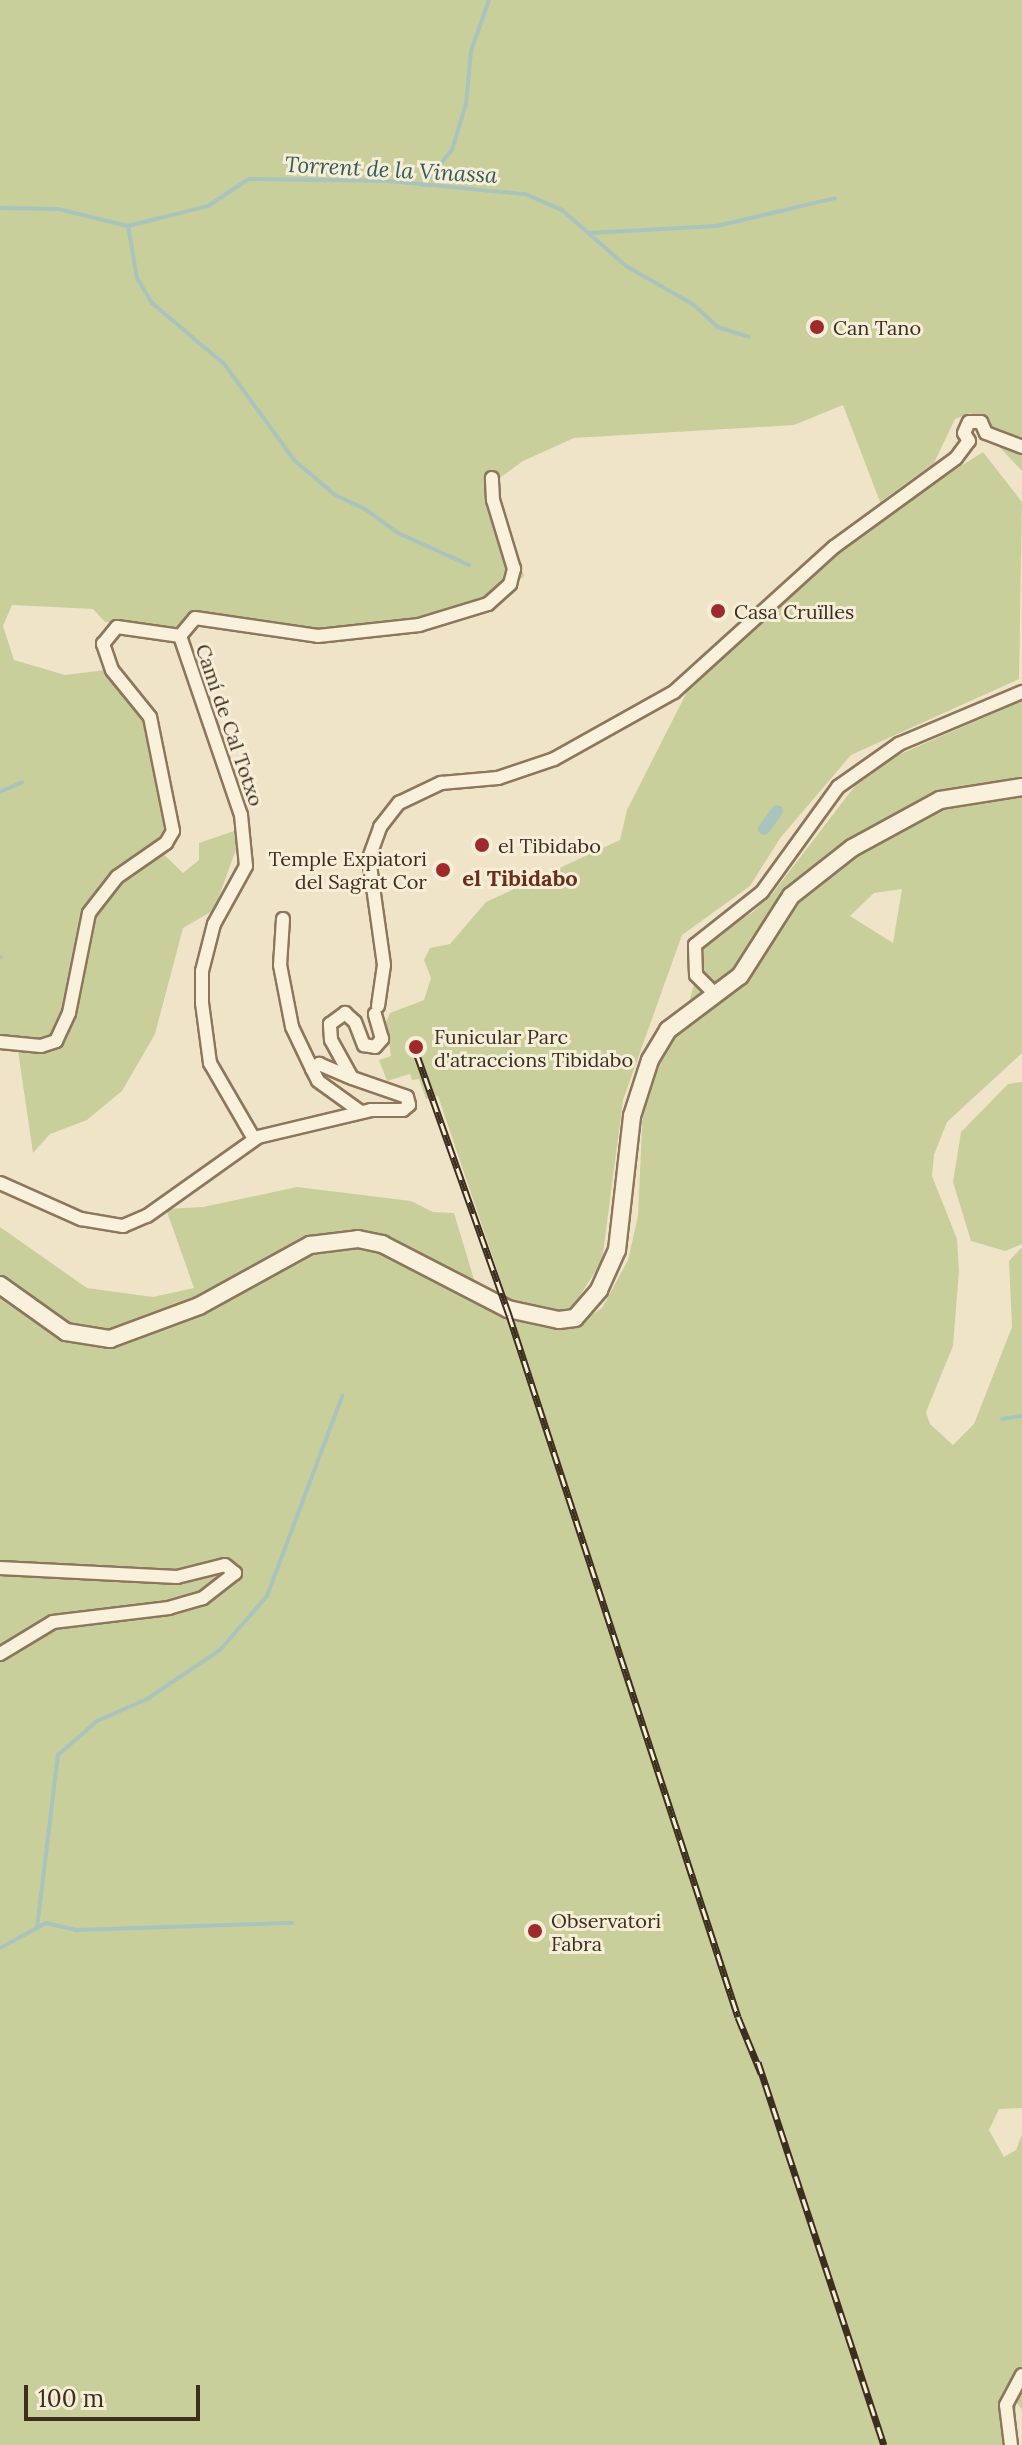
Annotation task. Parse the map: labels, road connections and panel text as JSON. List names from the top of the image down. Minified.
{"streets":{"street":["Camí de Cal Totxo"]},"districts":["el Tibidabo"],"water":["Torrent de la Vinassa"],"places":["Can Tano","Casa Cruïlles","el Tibidabo","Temple Expiatori del Sagrat Cor","Funicular Parc d'atraccions Tibidabo","Observatori Fabra"],"scale_bar":"100 m"}
